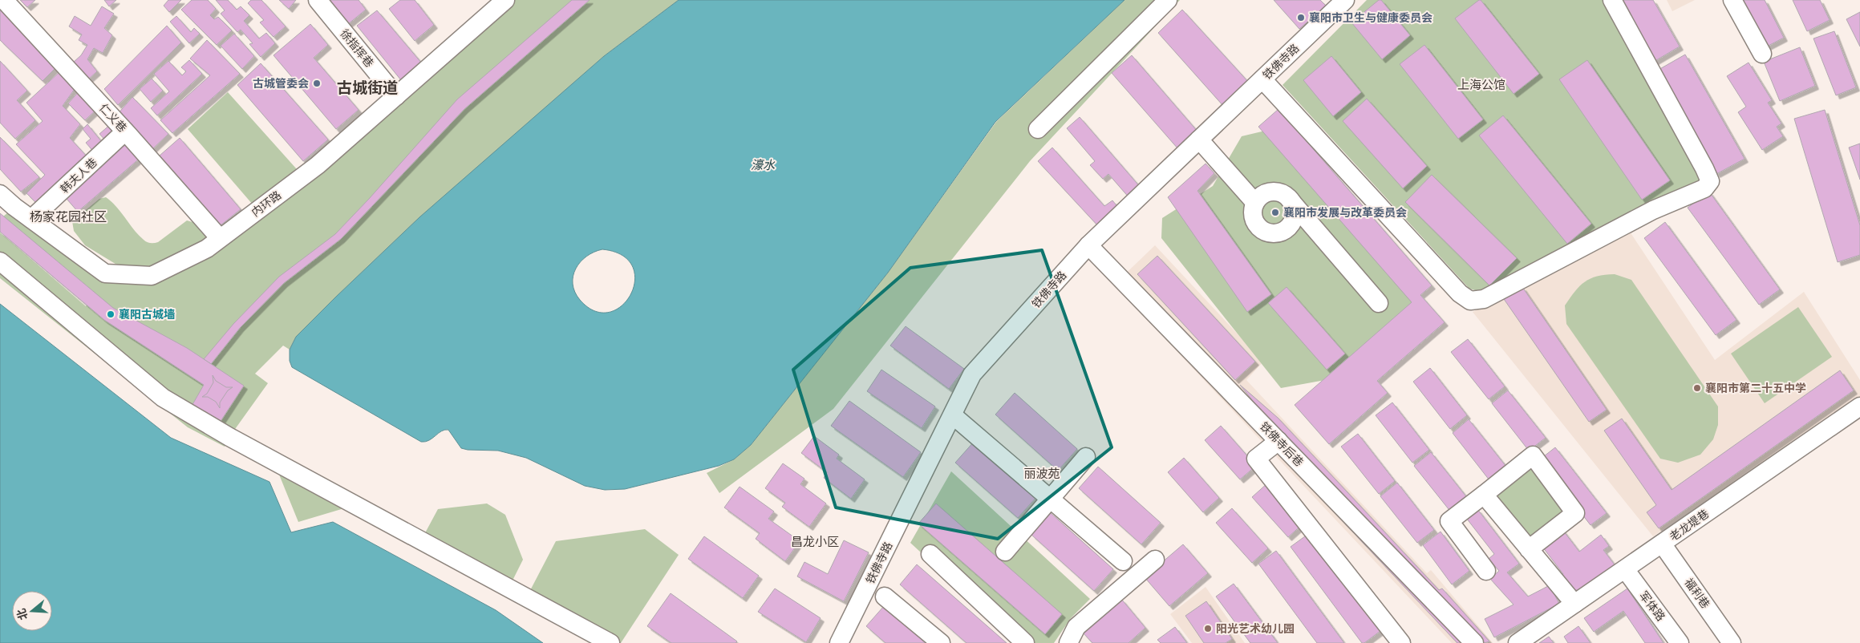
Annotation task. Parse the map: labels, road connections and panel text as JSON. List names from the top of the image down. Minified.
{"streets":{"street":["徐指挥巷","铁佛寺路","仁义巷","韩夫人巷","内环路","铁佛寺后巷","老龙堤巷","福利巷","军体路"]},"crossings":[["徐指挥巷","内环路"],["铁佛寺路","铁佛寺后巷"],["仁义巷","韩夫人巷"],["仁义巷","内环路"],["韩夫人巷","内环路"],["老龙堤巷","福利巷"],["老龙堤巷","军体路"]],"districts":["上海公馆","古城街道","杨家花园社区","丽波苑","昌龙小区"],"water":["濠水"],"places":["襄阳市卫生与健康委员会","古城管委会","襄阳市发展与改革委员会","襄阳古城墙","襄阳市第二十五中学","阳光艺术幼儿园"],"north":"left"}
